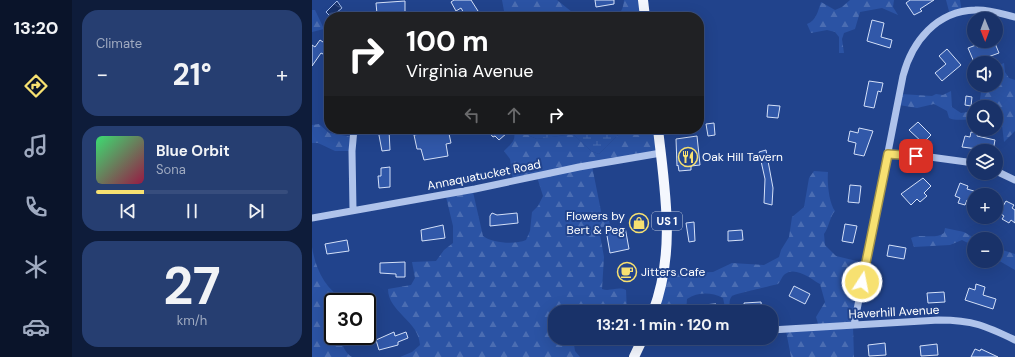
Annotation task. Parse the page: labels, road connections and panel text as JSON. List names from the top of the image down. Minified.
{"streets":{"main road":["US 1"],"street":["Annaquatucket Road","Haverhill Avenue"]},"crossings":[["Annaquatucket Road","US 1"]],"places":{"restaurant":["Oak Hill Tavern"],"shop":["Flowers by Bert & Peg"],"cafe":["Jitters Cafe"]},"north":"bottom","page":{"tabs":"13:20","tile":["Climate",["27","km/h"]],"map_buttons":["+","−"],"turn":["100 m","Virginia Avenue"],"heat":["−","21°","+"],"song":["Blue Orbit","Sona"],"limit":"30","trip":"13:21 · 1 min · 120 m"}}
